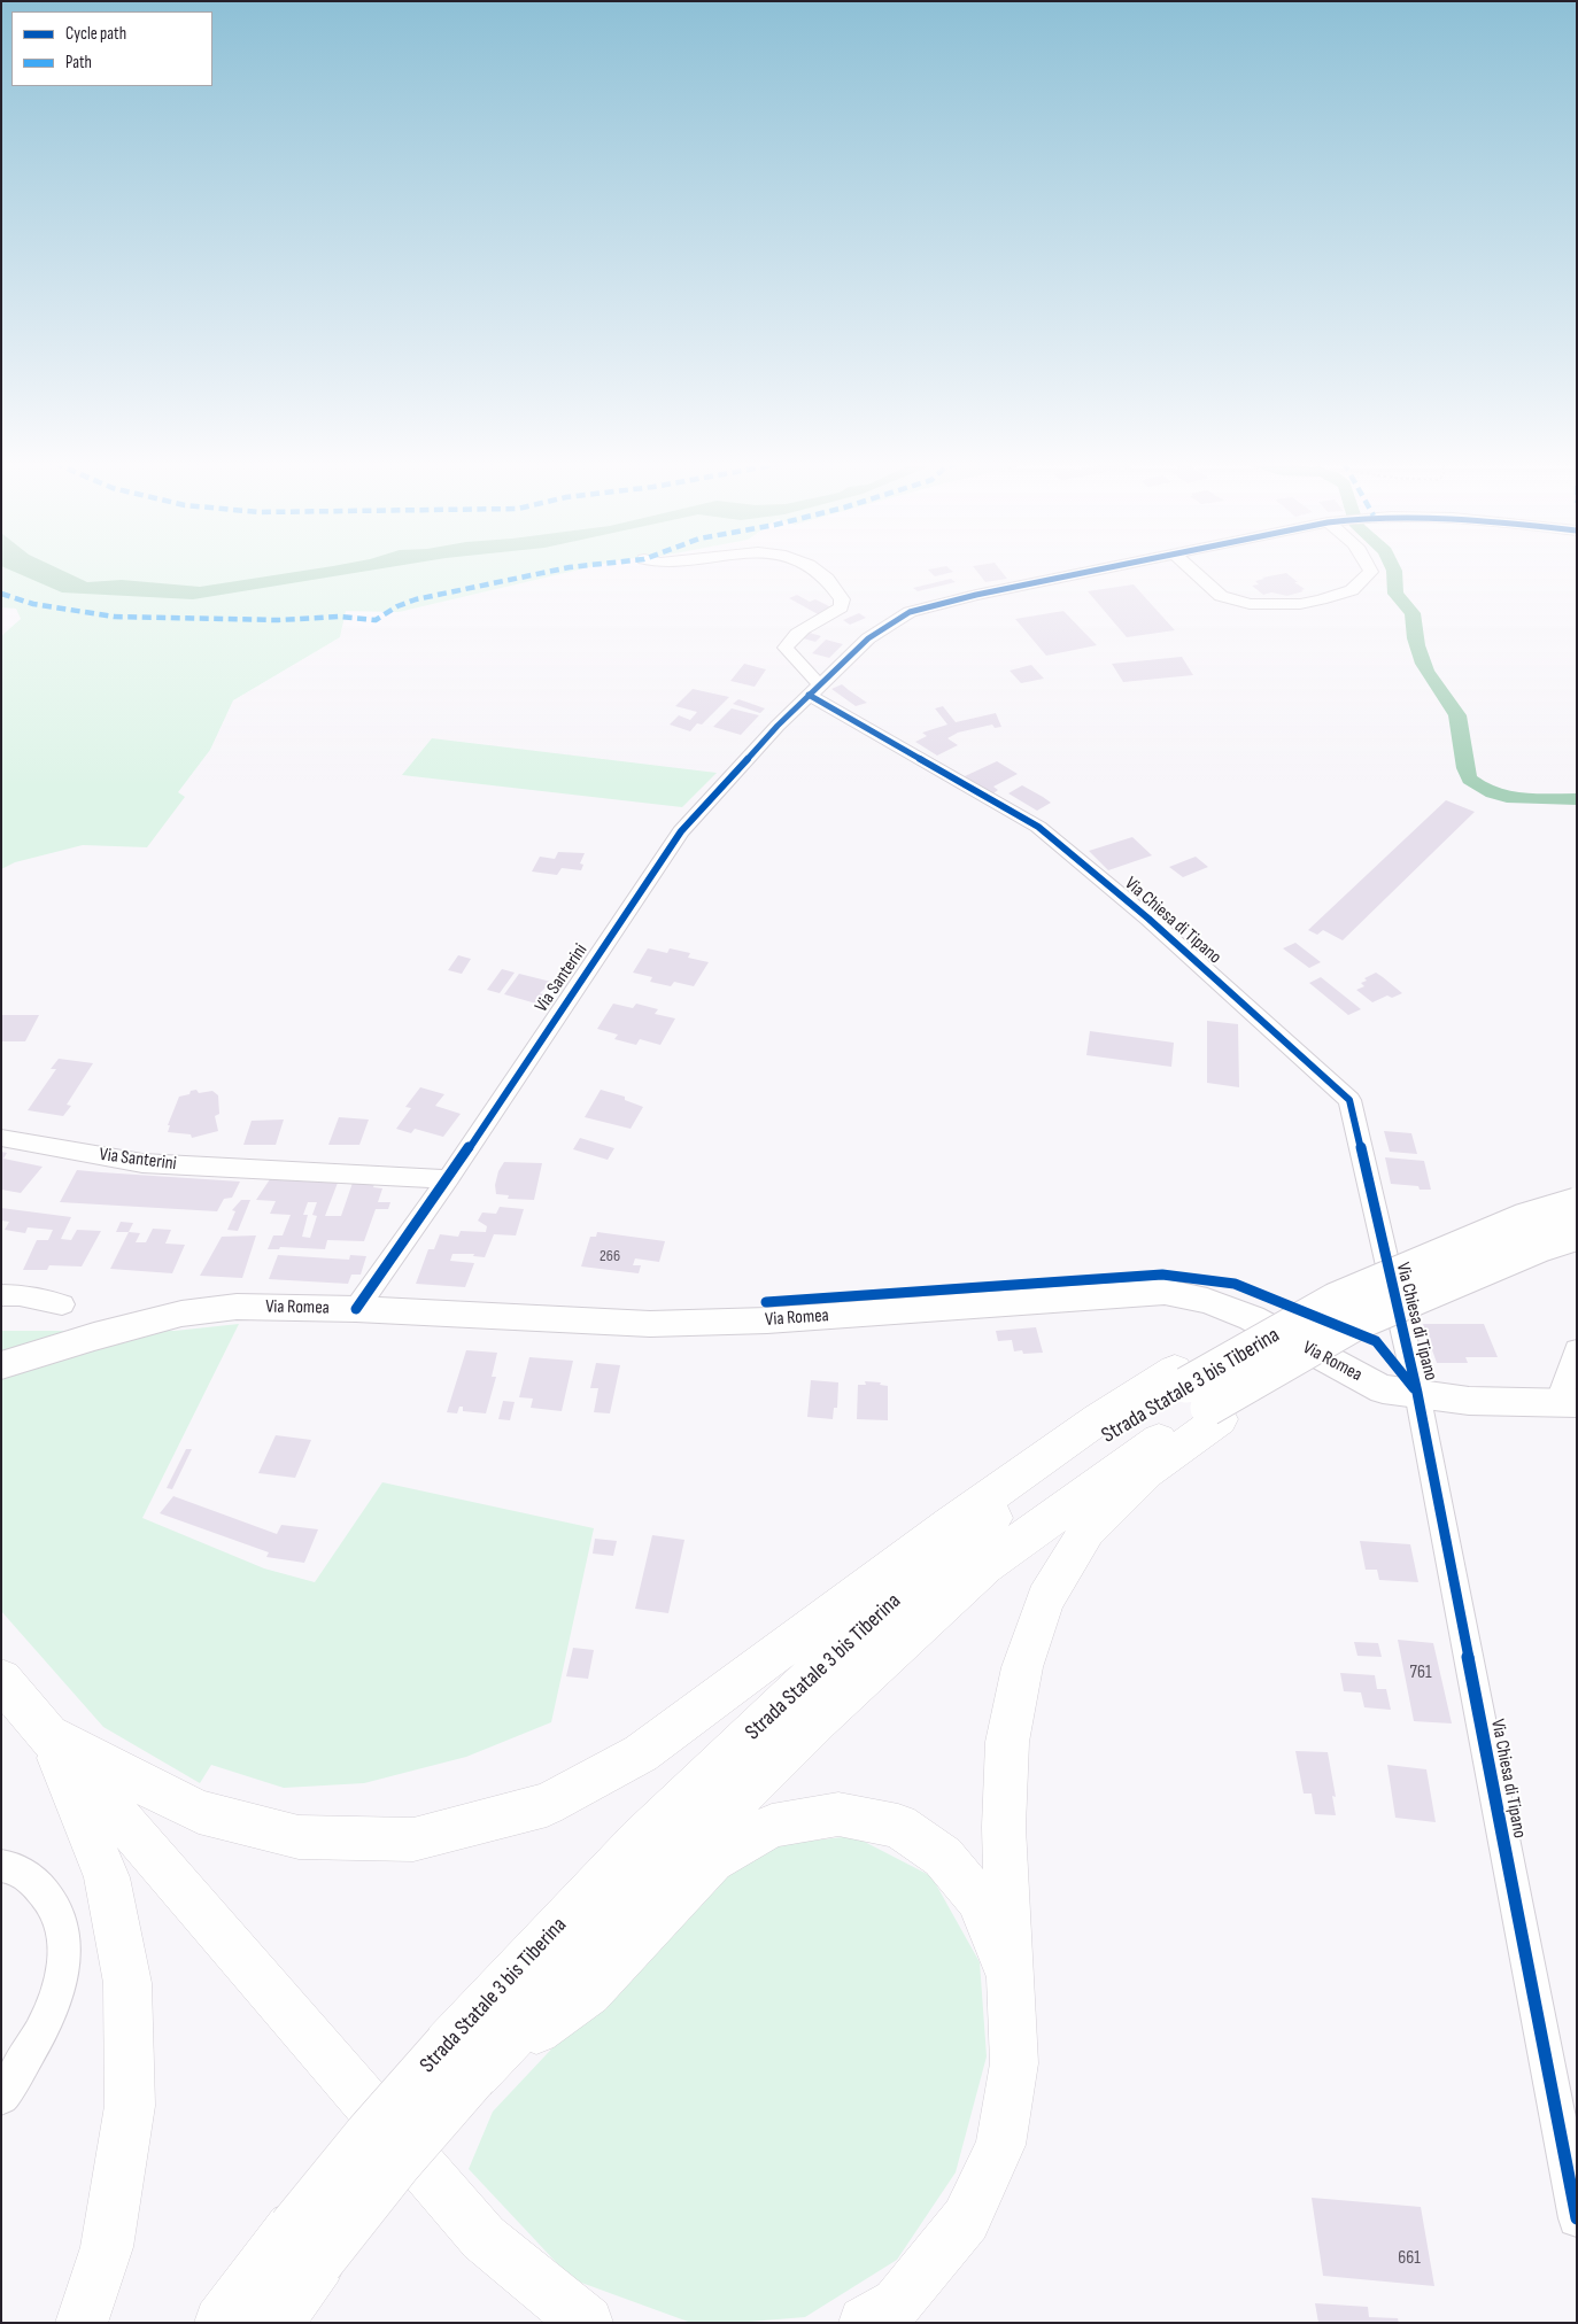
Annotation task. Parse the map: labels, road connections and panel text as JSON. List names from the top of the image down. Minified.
{"streets":{"highway":["Strada Statale 3 bis Tiberina"],"main road":["Via Romea"],"street":["Via Chiesa di Tipano","Via Santerini"]},"crossings":[["Via Chiesa di Tipano","Via Santerini"],["Via Chiesa di Tipano","Via Romea"],["Via Santerini","Via Romea"]],"house_numbers":["266","761","661"],"legend":["Cycle path","Path"]}
